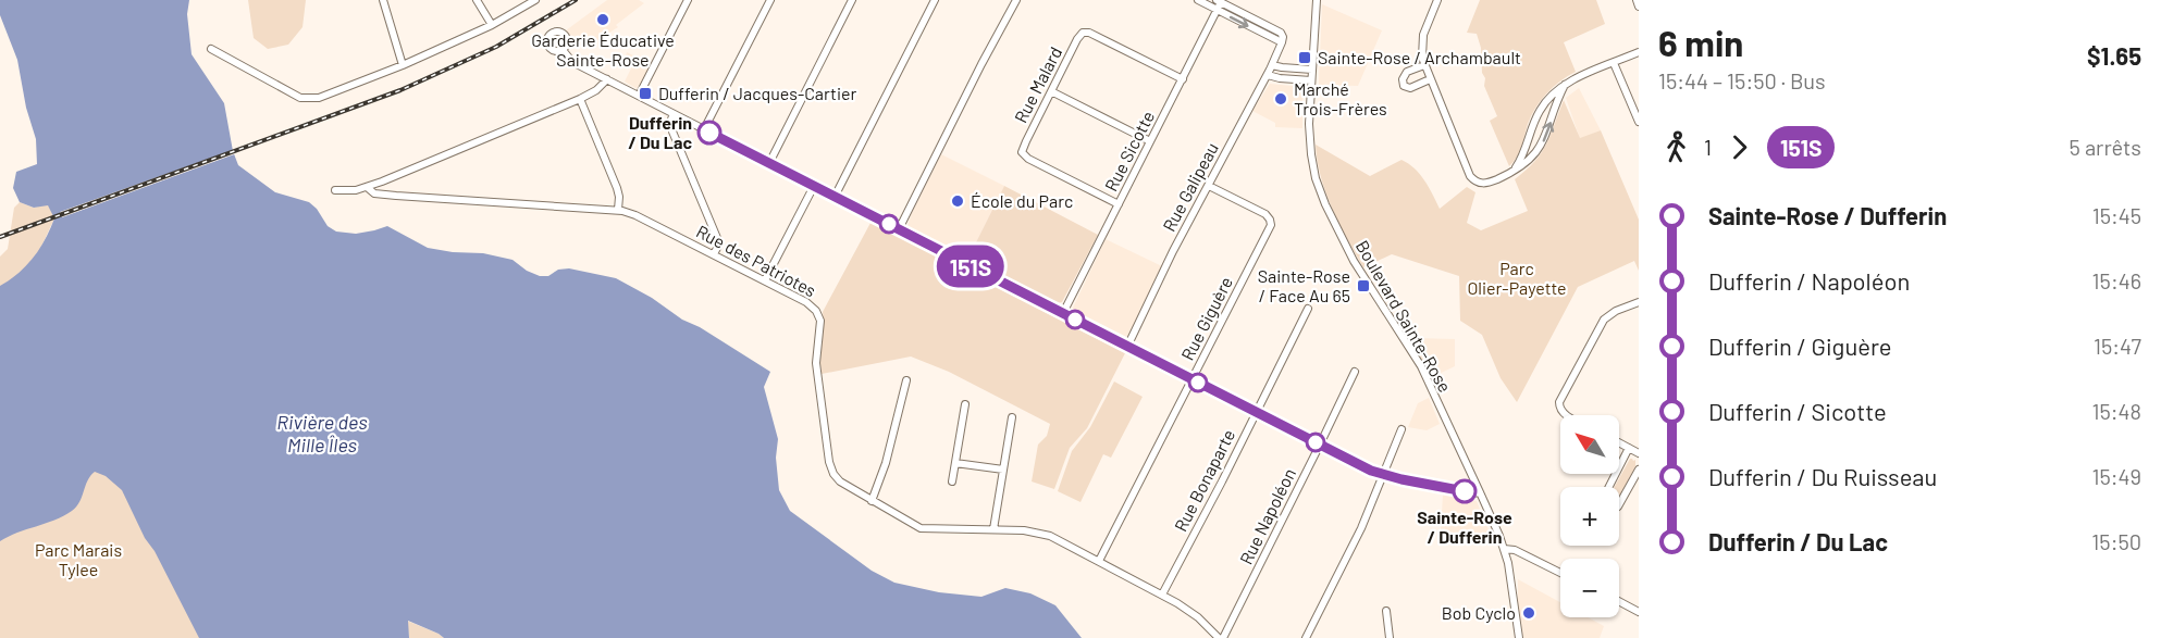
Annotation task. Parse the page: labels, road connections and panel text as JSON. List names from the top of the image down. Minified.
{"streets":{"street":["Rue Malard","Rue Sicotte","Rue Galipeau","Rue des Patriotes","Boulevard Sainte-Rose","Rue Giguère","Rue Bonaparte","Rue Napoléon"]},"crossings":[["Rue Malard","Rue Sicotte"],["Rue Galipeau","Rue Giguère"],["Rue des Patriotes","Rue Giguère"],["Rue des Patriotes","Rue Bonaparte"],["Rue des Patriotes","Rue Napoléon"]],"water":["Rivière des Mille Îles"],"parks":["Parc Olier-Payette","Parc Marais Tylee"],"places":{"other":["Garderie Éducative Sainte-Rose","Marché Trois-Frères","Dufferin / Du Lac","École du Parc","Sainte-Rose / Dufferin","Bob Cyclo"],"transit":["Sainte-Rose / Archambault","Dufferin / Jacques-Cartier","Sainte-Rose / Face Au 65"]},"lines":["bus line 151S"],"north":"top left","page":{"on_map":"151S","heading":["6 min","15:44 – 15:50 · Bus","$1.65"],"legs":["1","151S","5 arrêts"],"list":[{"name":"Sainte-Rose / Dufferin","value":"15:45"},{"name":"Dufferin / Napoléon","value":"15:46"},{"name":"Dufferin / Giguère","value":"15:47"},{"name":"Dufferin / Sicotte","value":"15:48"},{"name":"Dufferin / Du Ruisseau","value":"15:49"},{"name":"Dufferin / Du Lac","value":"15:50"}],"map_buttons":["+","−"]}}
